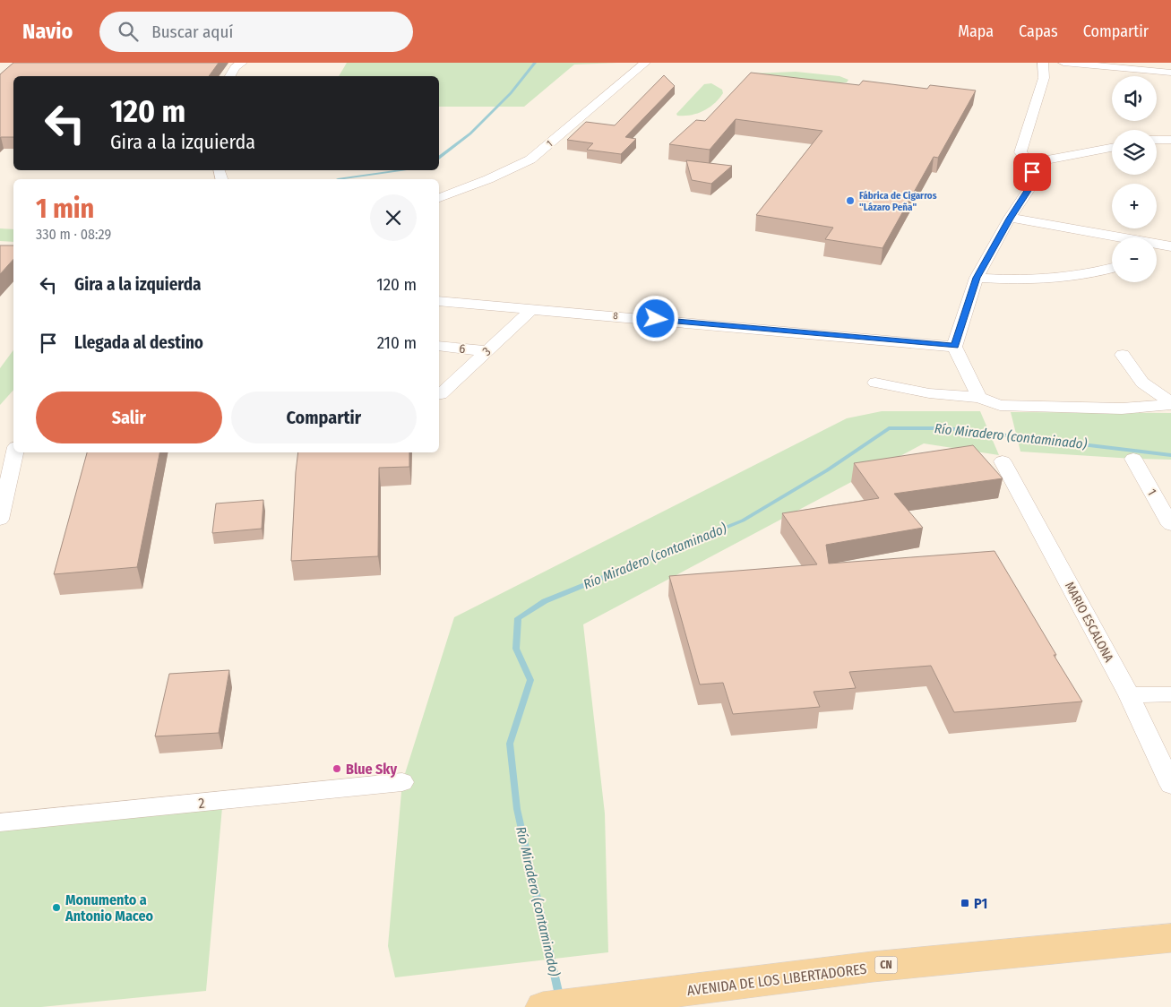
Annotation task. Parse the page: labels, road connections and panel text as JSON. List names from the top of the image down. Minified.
{"streets":{"main road":["CN","AVENIDA DE LOS LIBERTADORES"],"street":["1","8","6","3","MARIO ESCALONA","2"]},"crossings":[["8","3"],["6","3"]],"water":["Río Miradero (contaminado)"],"places":{"other":["Fábrica de Cigarros \"Lázaro Peña\"","Blue Sky","Monumento a Antonio Maceo"],"transit":["P1"]},"page":{"header":"Navio","search":"Buscar aquí","nav":["Mapa","Capas","Compartir"],"map_buttons":["+","−"],"turn":["120 m","Gira a la izquierda"],"heading":["1 min","330 m · 08:29"],"list":[{"name":"Gira a la izquierda","value":"120 m"},{"name":"Llegada al destino","value":"210 m"}],"buttons":["Salir","Compartir"]}}
